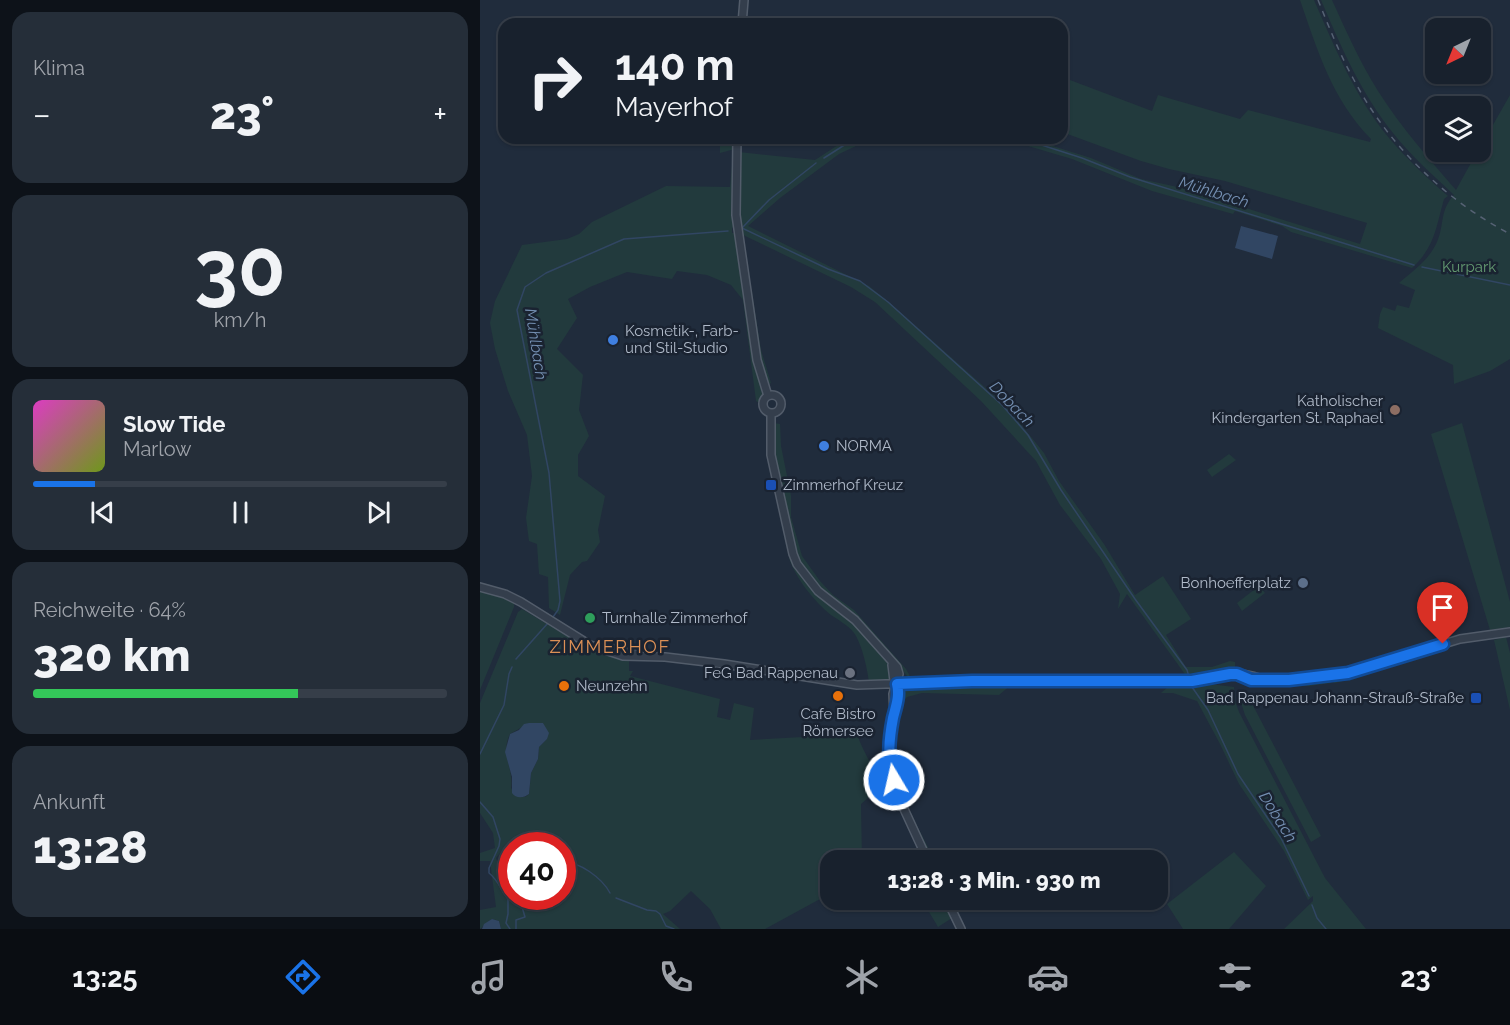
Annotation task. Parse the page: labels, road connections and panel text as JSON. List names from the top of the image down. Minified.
{"districts":["ZIMMERHOF"],"water":["Mühlbach","Dobach"],"parks":["Kurpark"],"places":{"other":["Kosmetik-, Farb- und Stil-Studio","Katholischer Kindergarten St. Raphael","NORMA","Bonhoefferplatz","Turnhalle Zimmerhof","FeG Bad Rappenau","Neunzehn","Cafe Bistro Römersee"],"transit":["Zimmerhof Kreuz","Bad Rappenau Johann-Strauß-Straße"]},"north":"bottom left","page":{"tile":["Klima",["30","km/h"],["Reichweite · 64%","320 km"],["Ankunft","13:28"]],"turn":["140 m","Mayerhof"],"heat":["−","23°","+"],"song":["Slow Tide","Marlow"],"limit":"40","trip":"13:28 · 3 Min. · 930 m","tabs":["13:25","23°"]}}
